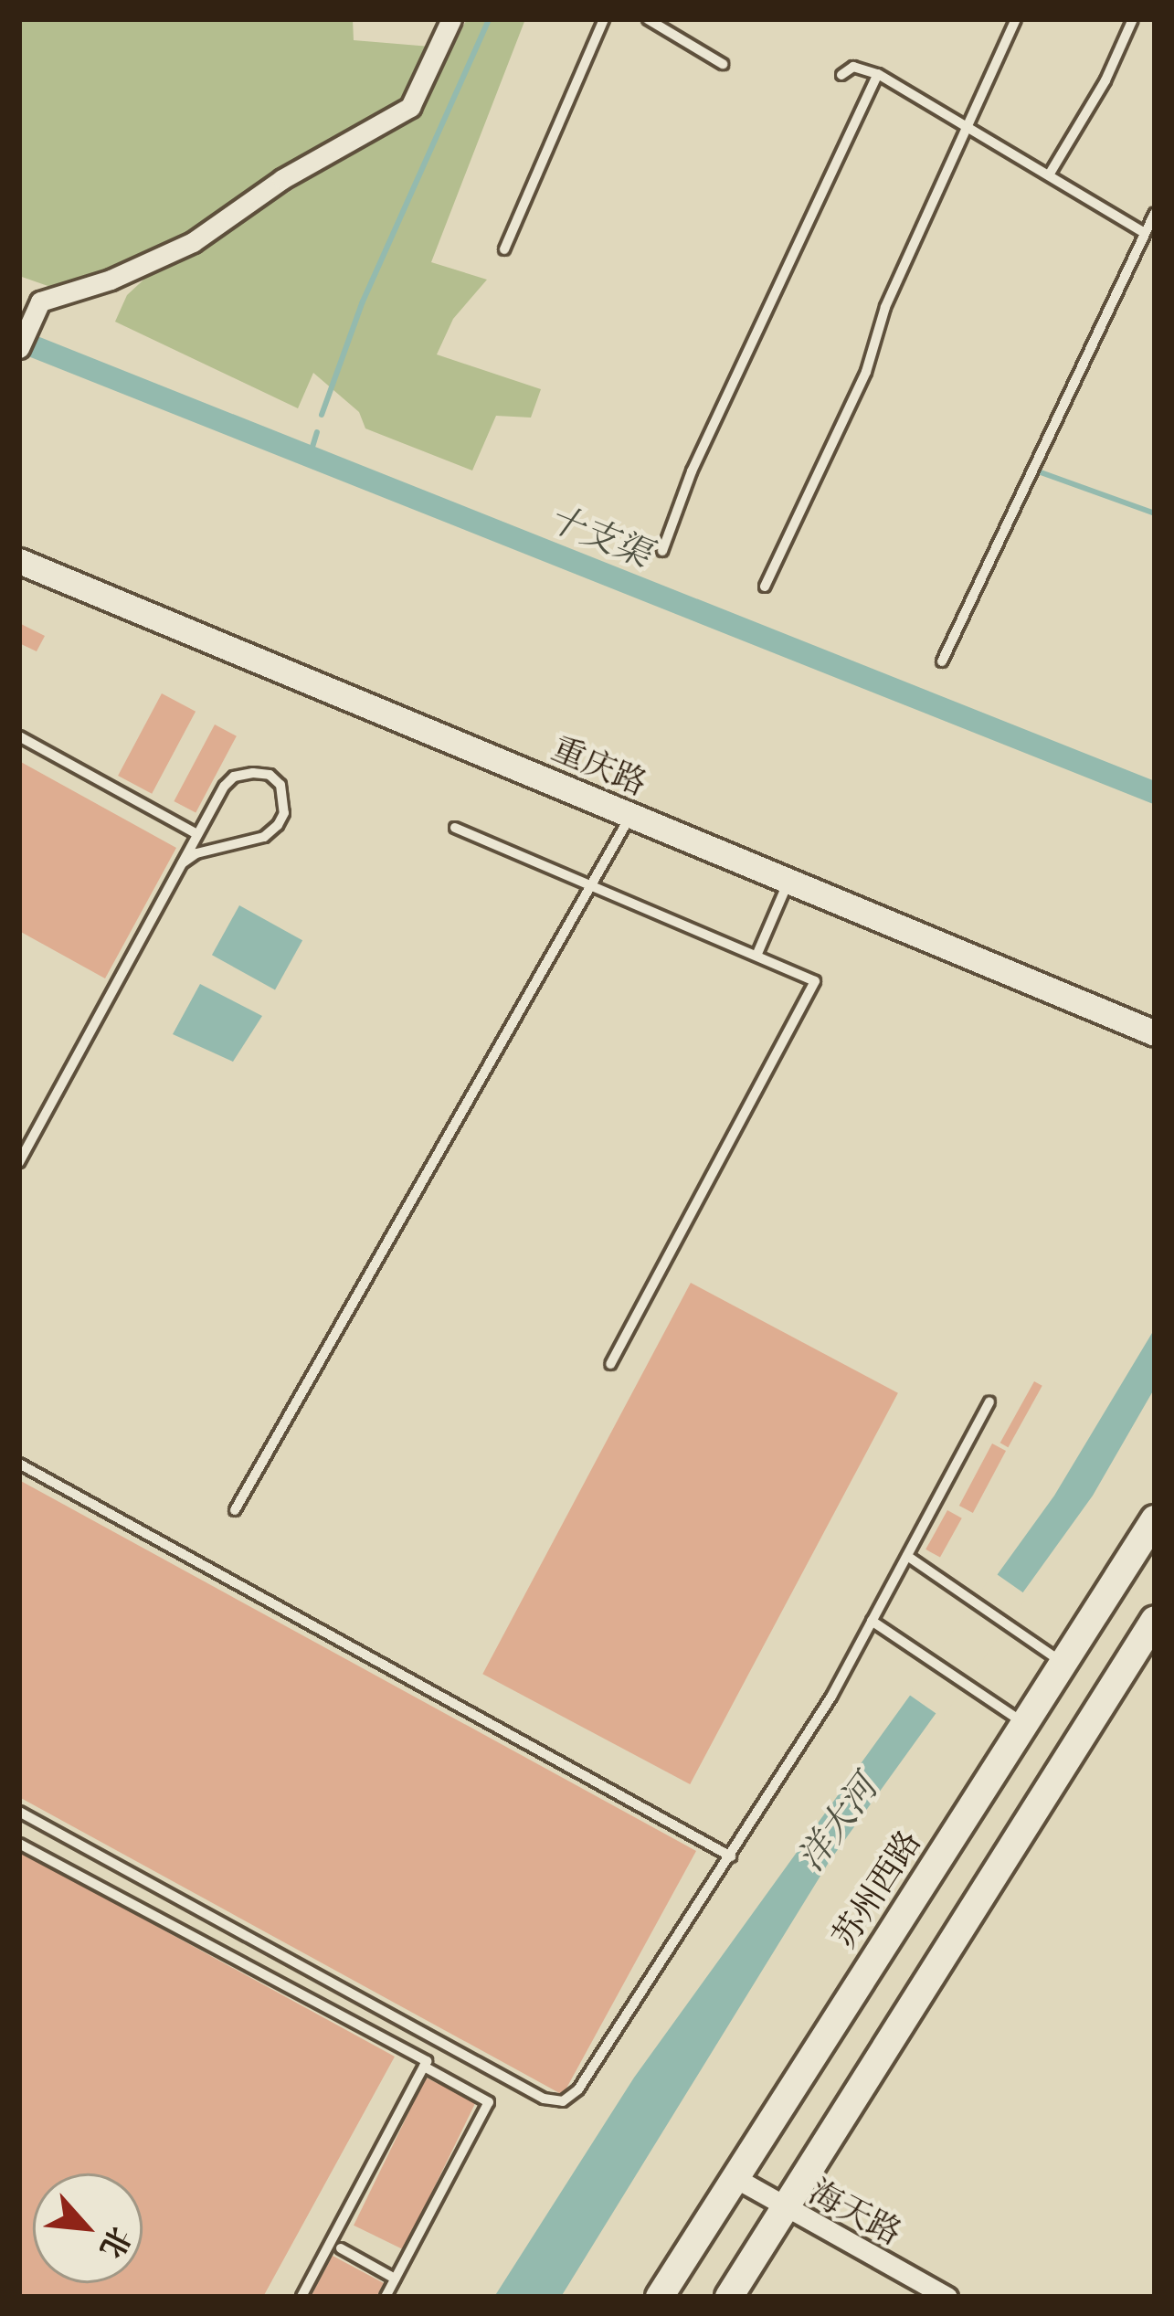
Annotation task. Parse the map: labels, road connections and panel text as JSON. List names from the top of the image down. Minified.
{"streets":{"main road":["苏州西路"],"street":["重庆路","海天路"]},"crossings":[["苏州西路","海天路"]],"water":["十支渠","洋大河"],"north":"bottom right"}
